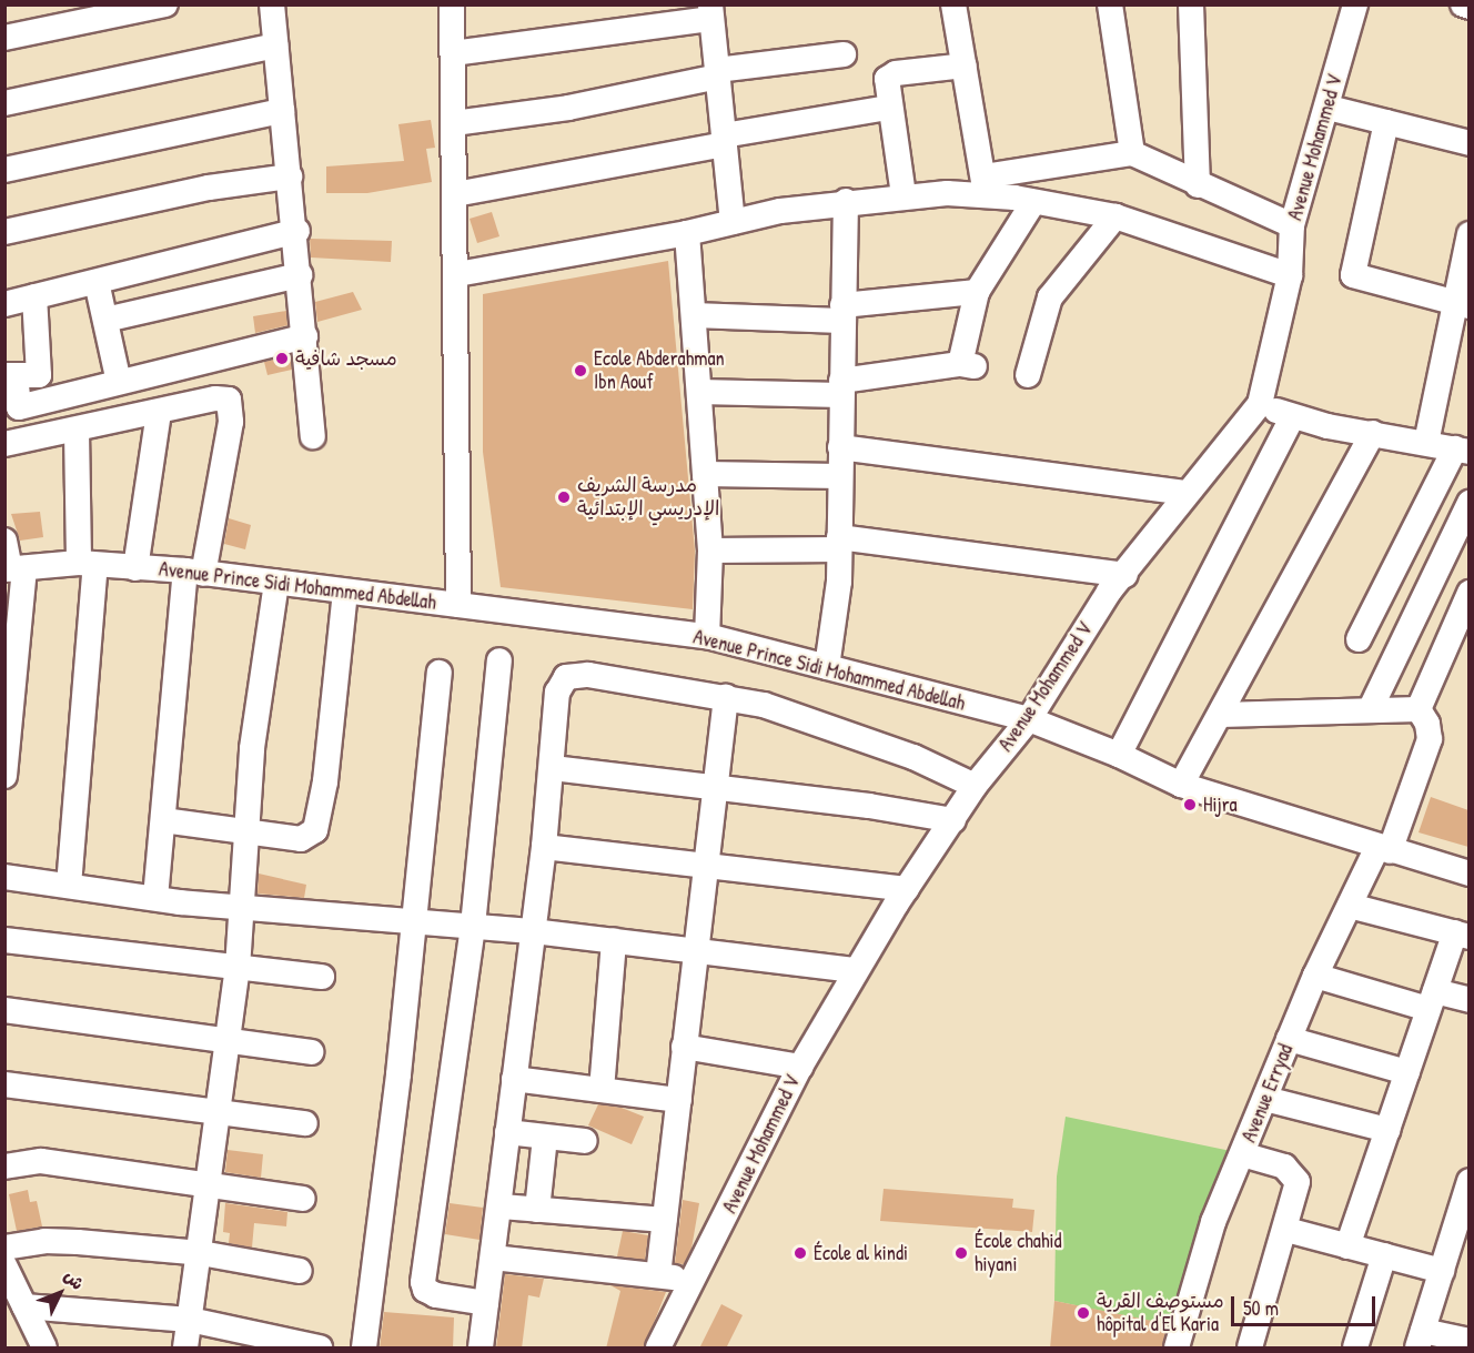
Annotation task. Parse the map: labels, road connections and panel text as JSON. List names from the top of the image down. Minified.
{"streets":{"street":["Avenue Mohammed V","Avenue Prince Sidi Mohammed Abdellah","Avenue Erryad"]},"crossings":[["Avenue Mohammed V","Avenue Prince Sidi Mohammed Abdellah"],["Avenue Prince Sidi Mohammed Abdellah","Avenue Erryad"]],"places":["مسجد شافية","Ecole Abderahman Ibn Aouf","مدرسة الشريف الإدريسي الإبتدائية","Hijra","École al kindi","École chahid hiyani","مستوصف القرية hôpital d'El Karia"],"scale_bar":"50 m","north":"top right"}
